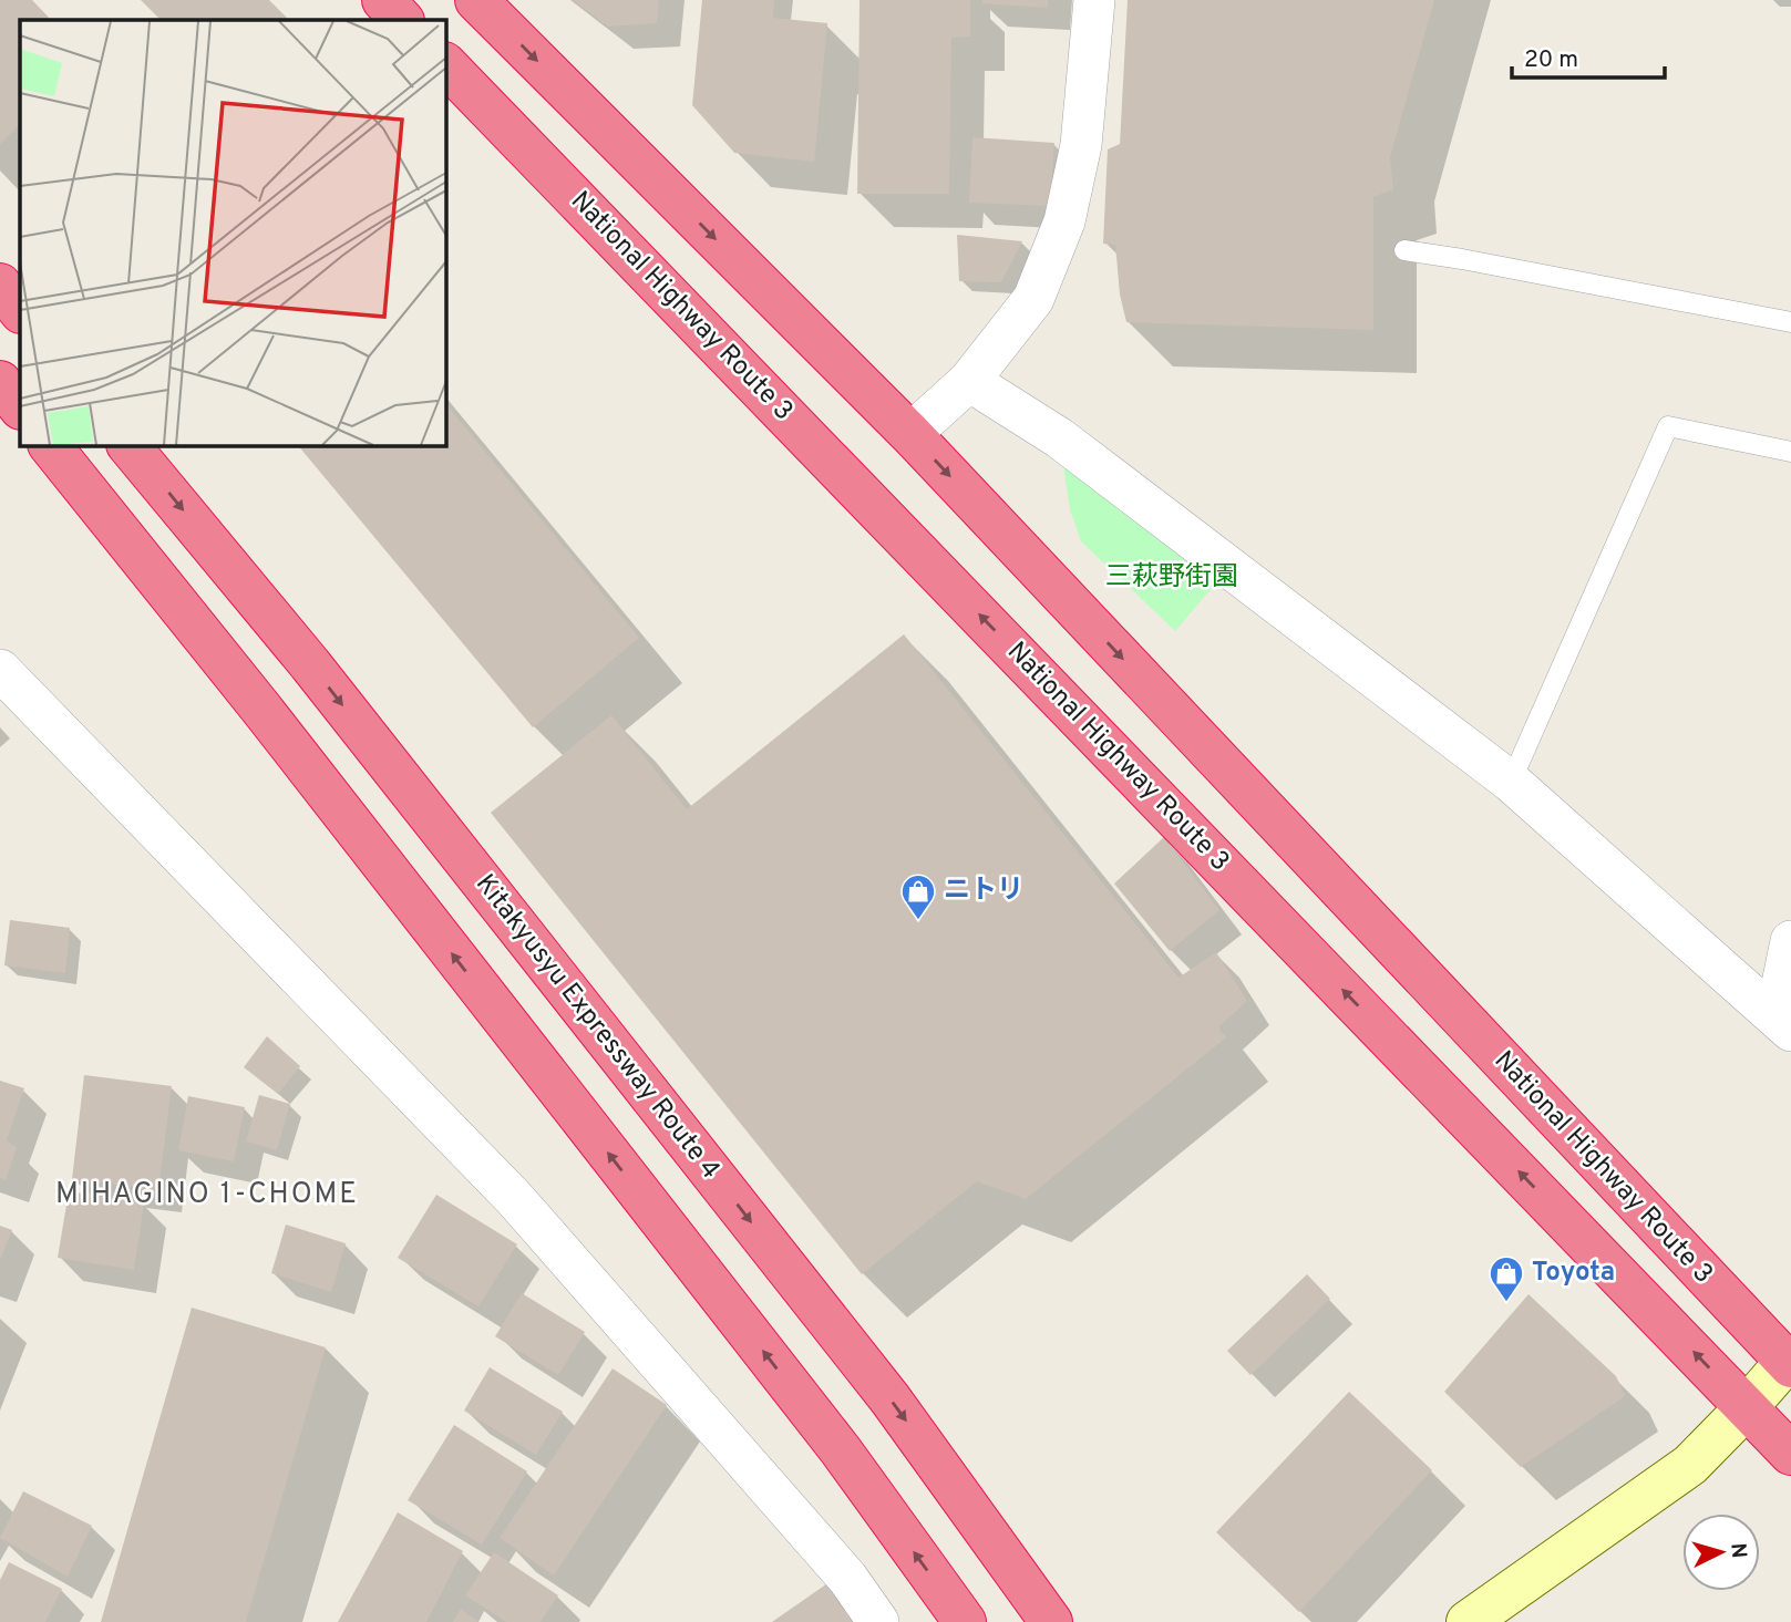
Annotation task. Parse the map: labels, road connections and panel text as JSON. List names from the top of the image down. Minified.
{"streets":{"highway":["National Highway Route 3","Kitakyusyu Expressway Route 4"]},"districts":["MIHAGINO 1-CHOME"],"parks":["三萩野街園"],"places":{"shop":["ニトリ","Toyota"]},"scale_bar":"20 m","north":"right"}
